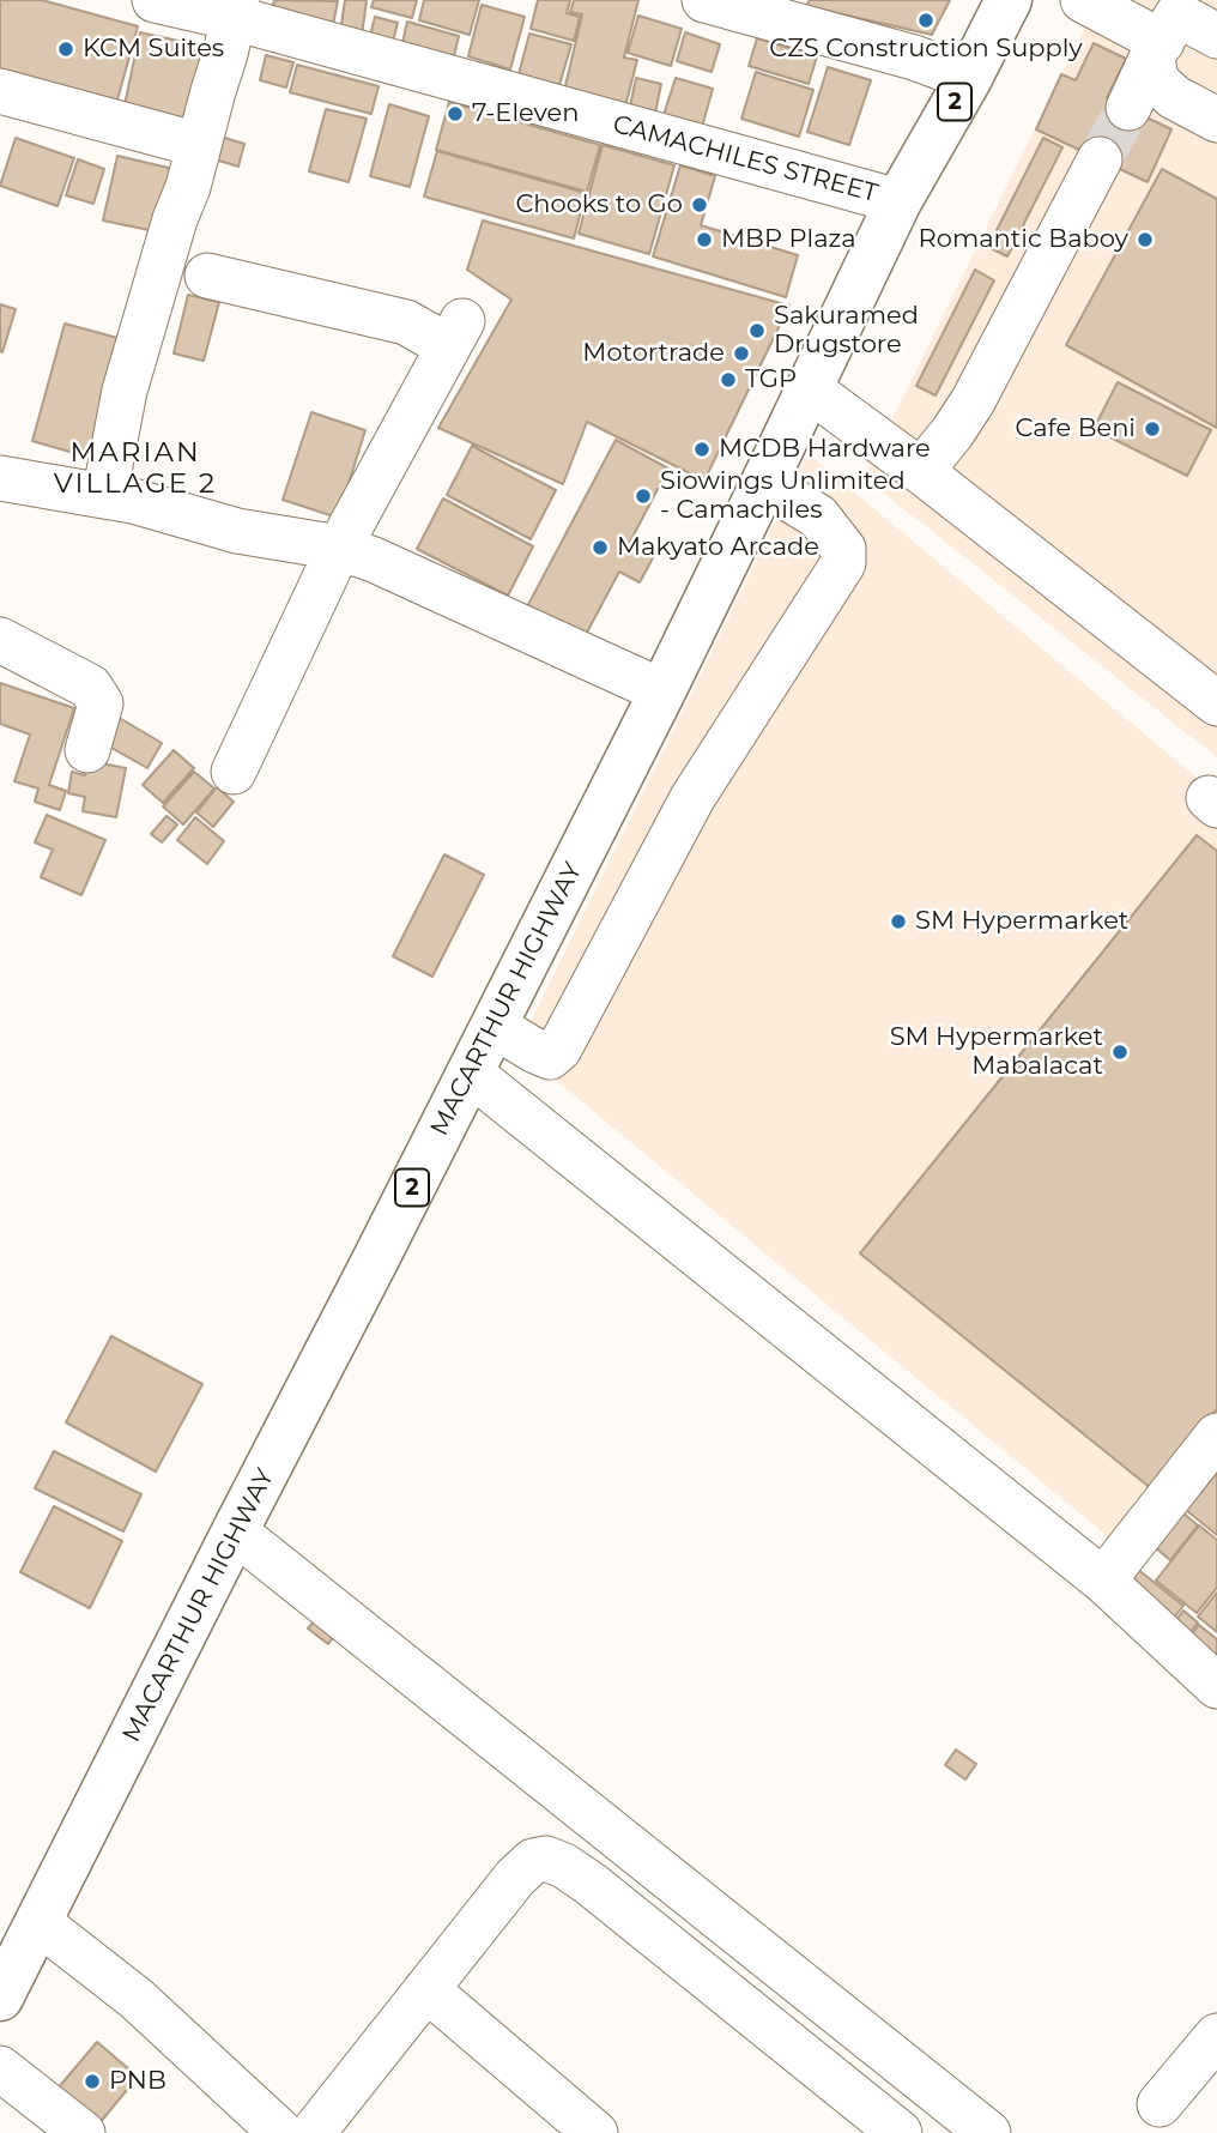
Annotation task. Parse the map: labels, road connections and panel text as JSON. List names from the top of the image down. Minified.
{"streets":{"highway":["2","MACARTHUR HIGHWAY"],"street":["CAMACHILES STREET"]},"crossings":[["CAMACHILES STREET","MACARTHUR HIGHWAY"]],"districts":["MARIAN VILLAGE 2"],"places":["CZS Construction Supply","KCM Suites","7-Eleven","Chooks to Go","MBP Plaza","Romantic Baboy","Sakuramed Drugstore","Motortrade","TGP","Cafe Beni","MCDB Hardware","Siowings Unlimited - Camachiles","Makyato Arcade","SM Hypermarket","SM Hypermarket Mabalacat","PNB"]}
